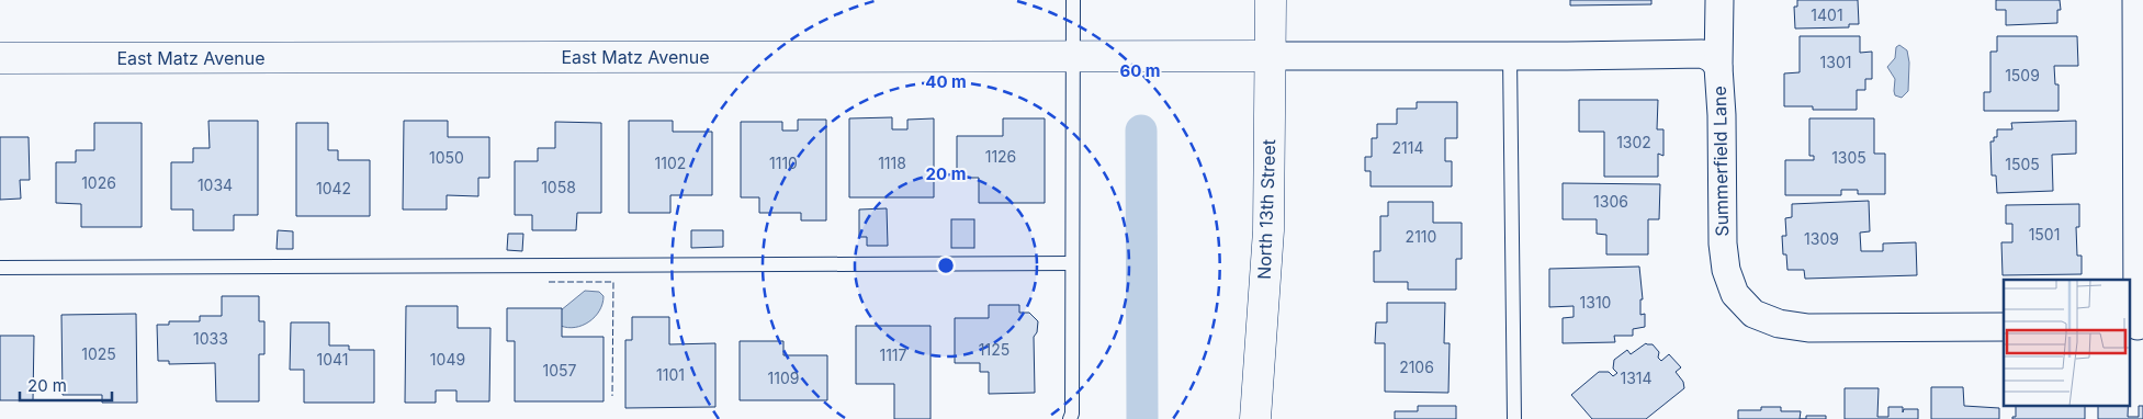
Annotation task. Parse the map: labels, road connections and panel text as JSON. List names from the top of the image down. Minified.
{"streets":{"street":["East Matz Avenue","Summerfield Lane","North 13th Street"]},"crossings":[["East Matz Avenue","Summerfield Lane"],["East Matz Avenue","North 13th Street"],["Summerfield Lane","North 13th Street"]],"house_numbers":["1401","1301","1509","1302","2114","1126","1050","1305","1102","1110","1118","1505","1026","1034","1058","1042","1306","1501","2110","1309","1310","1033","1125","1025","1117","1041","1049","2106","1057","1101","1109","1314"],"scale_bar":"20 m","rings":["60 m","40 m","20 m"]}
